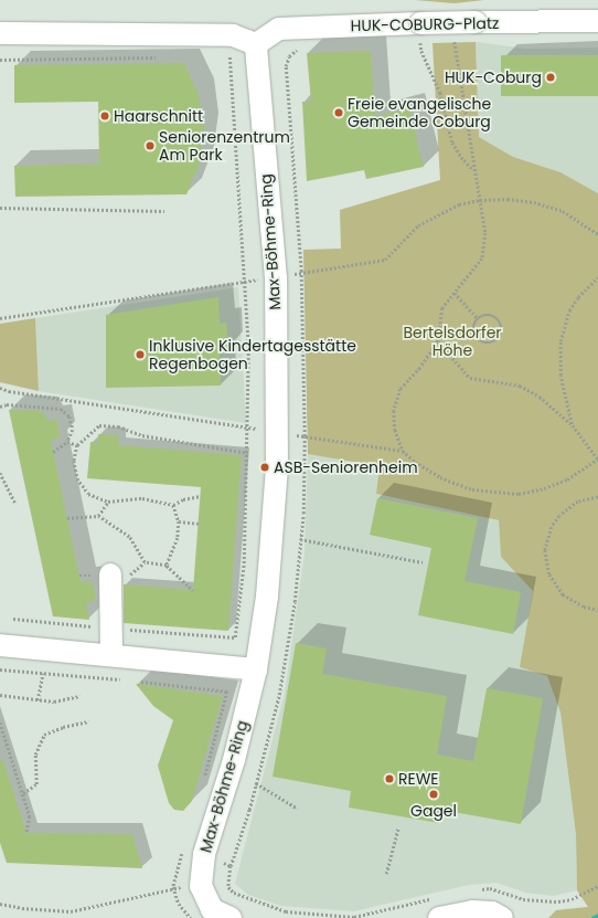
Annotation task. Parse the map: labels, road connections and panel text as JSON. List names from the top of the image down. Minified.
{"streets":{"street":["HUK-COBURG-Platz","Max-Böhme-Ring"]},"crossings":[["HUK-COBURG-Platz","Max-Böhme-Ring"]],"parks":["Bertelsdorfer Höhe"],"places":["HUK-Coburg","Freie evangelische Gemeinde Coburg","Haarschnitt","Seniorenzentrum Am Park","Inklusive Kindertagesstätte Regenbogen","ASB-Seniorenheim","REWE","Gagel"]}
